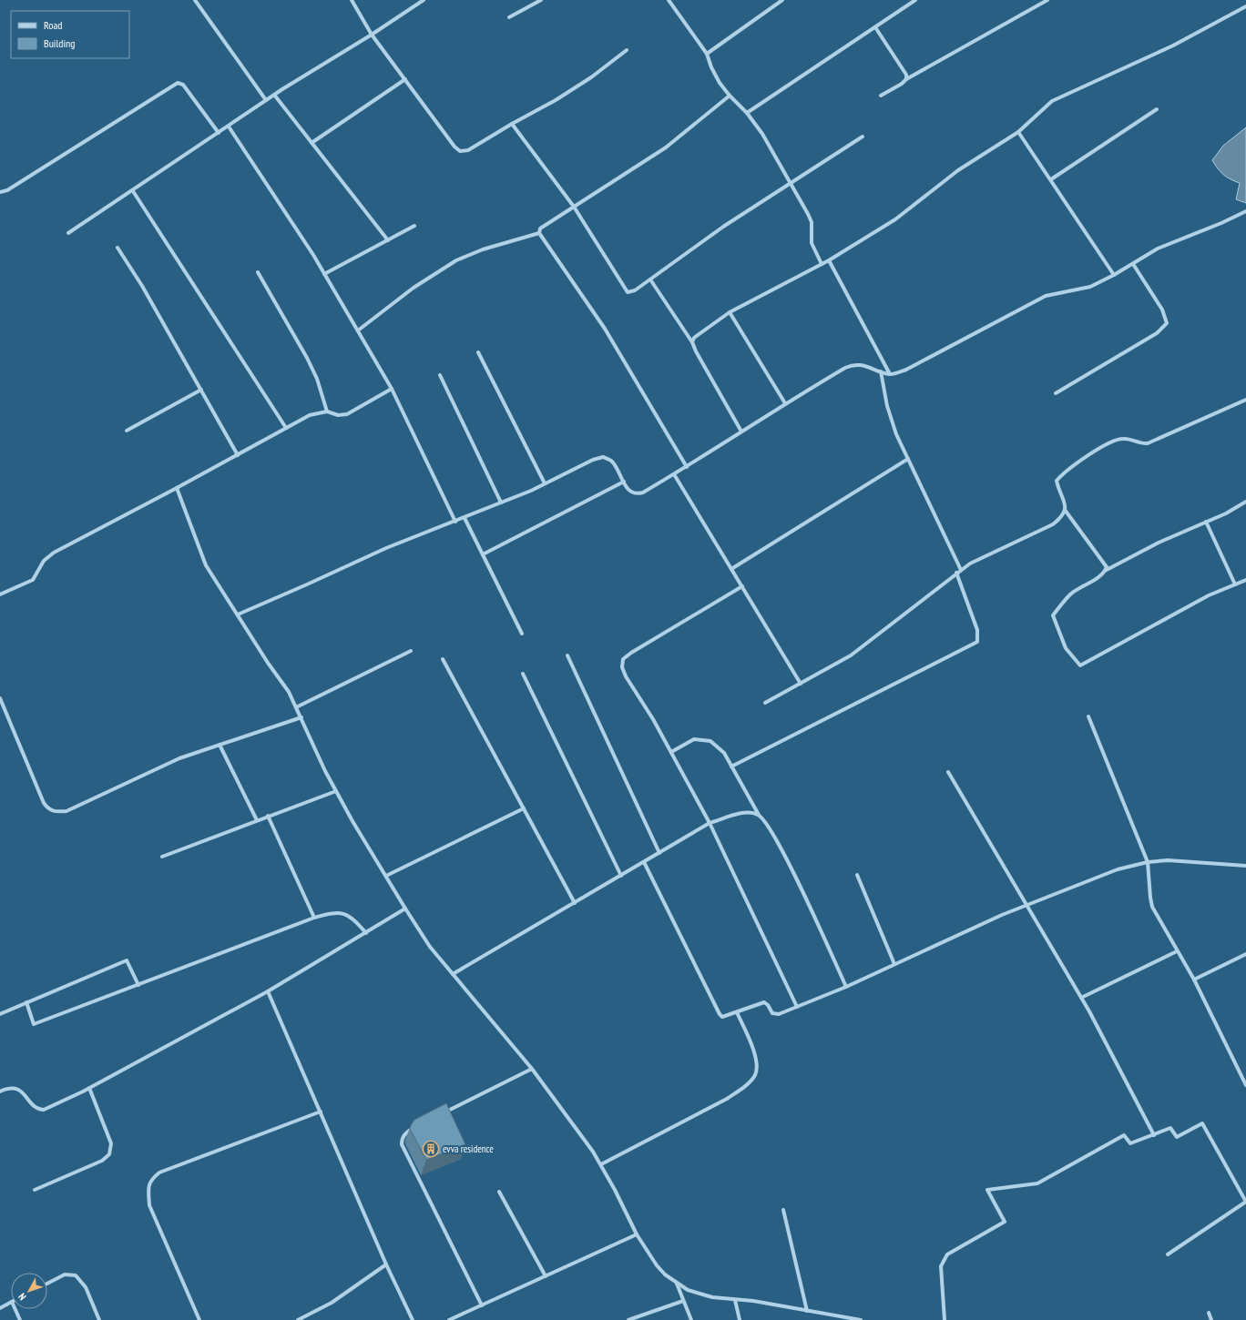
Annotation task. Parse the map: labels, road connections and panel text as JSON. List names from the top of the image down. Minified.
{"places":{"building":["evva residence"]},"legend":["Road","Building"],"north":"bottom left"}
